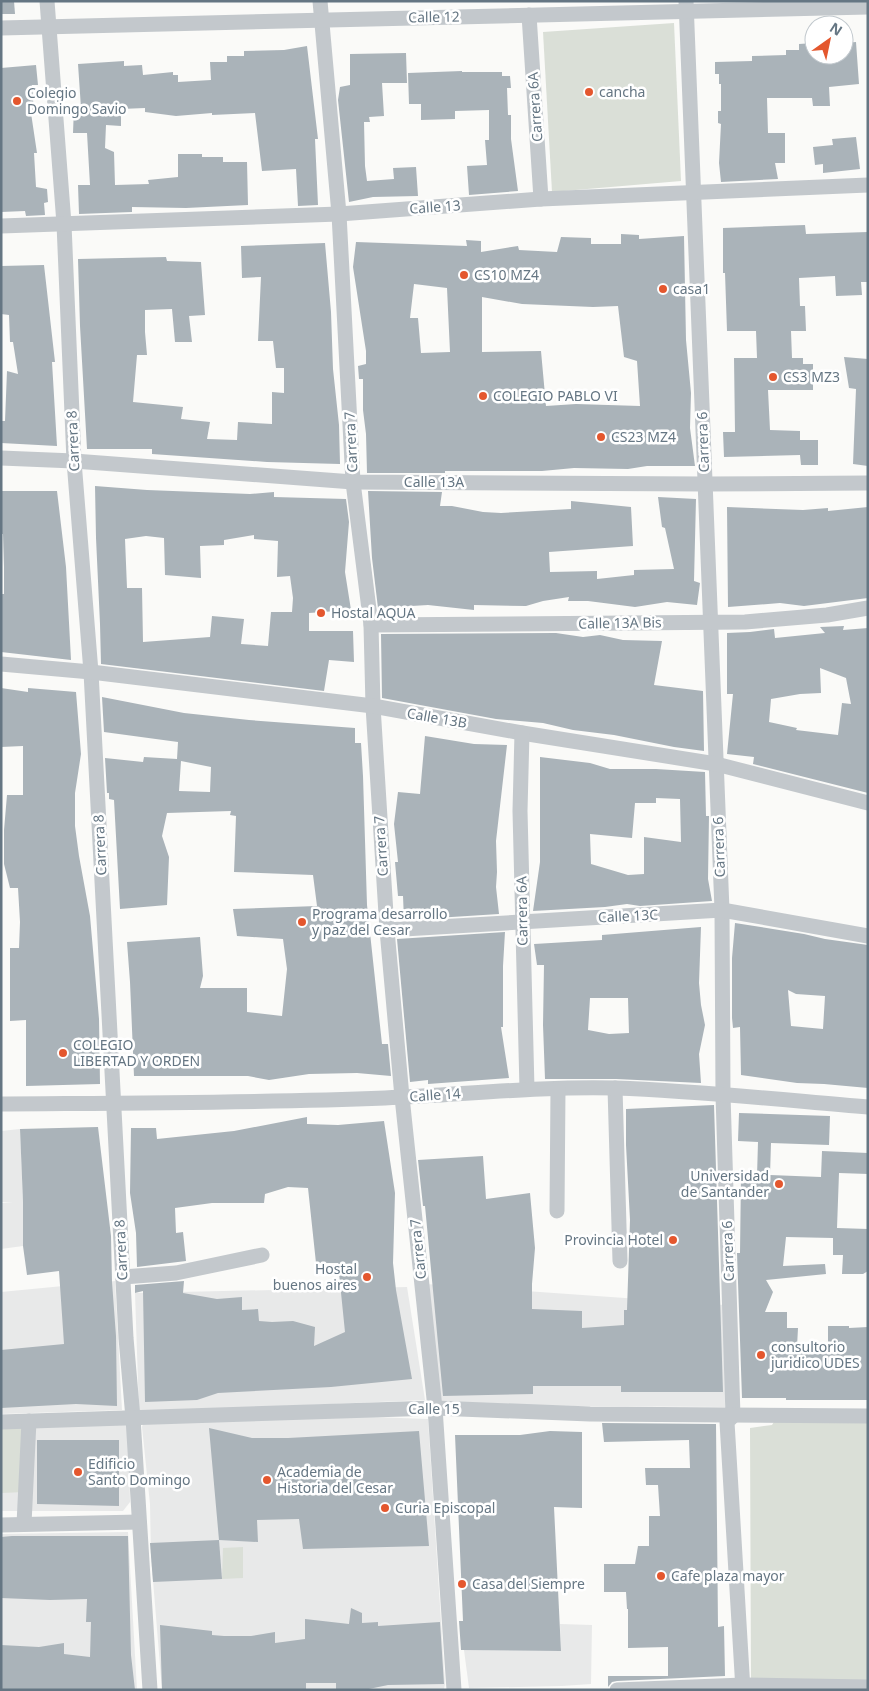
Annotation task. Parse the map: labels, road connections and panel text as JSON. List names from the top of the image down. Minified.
{"streets":{"street":["Calle 12","Carrera 6A","Calle 13","Carrera 8","Carrera 7","Carrera 6","Calle 13A","Calle 13A Bis","Calle 13B","Calle 13C","Calle 14","Calle 15"]},"crossings":[["Calle 12","Carrera 6A"],["Calle 12","Carrera 8"],["Calle 12","Carrera 7"],["Calle 12","Carrera 6"],["Carrera 6A","Calle 13"],["Carrera 6A","Calle 13B"],["Carrera 6A","Calle 13C"],["Carrera 6A","Calle 14"],["Calle 13","Carrera 8"],["Calle 13","Carrera 7"],["Calle 13","Carrera 6"],["Carrera 8","Calle 13A"],["Carrera 8","Calle 13B"],["Carrera 8","Calle 14"],["Carrera 8","Calle 15"],["Carrera 7","Calle 13A"],["Carrera 7","Calle 13A Bis"],["Carrera 7","Calle 13B"],["Carrera 7","Calle 13C"],["Carrera 7","Calle 14"],["Carrera 7","Calle 15"],["Carrera 6","Calle 13A"],["Carrera 6","Calle 13A Bis"],["Carrera 6","Calle 13B"],["Carrera 6","Calle 13C"],["Carrera 6","Calle 14"],["Carrera 6","Calle 15"]],"places":["cancha","Colegio Domingo Savio","CS10 MZ4","casa1","CS3 MZ3","COLEGIO PABLO VI","CS23 MZ4","Hostal AQUA","Programa desarrollo y paz del Cesar","COLEGIO LIBERTAD Y ORDEN","Universidad de Santander","Provincia Hotel","Hostal buenos aires","consultorio juridico UDES","Edificio Santo Domingo","Academia de Historia del Cesar","Curia Episcopal","Cafe plaza mayor","Casa del Siempre"],"north":"top right"}
